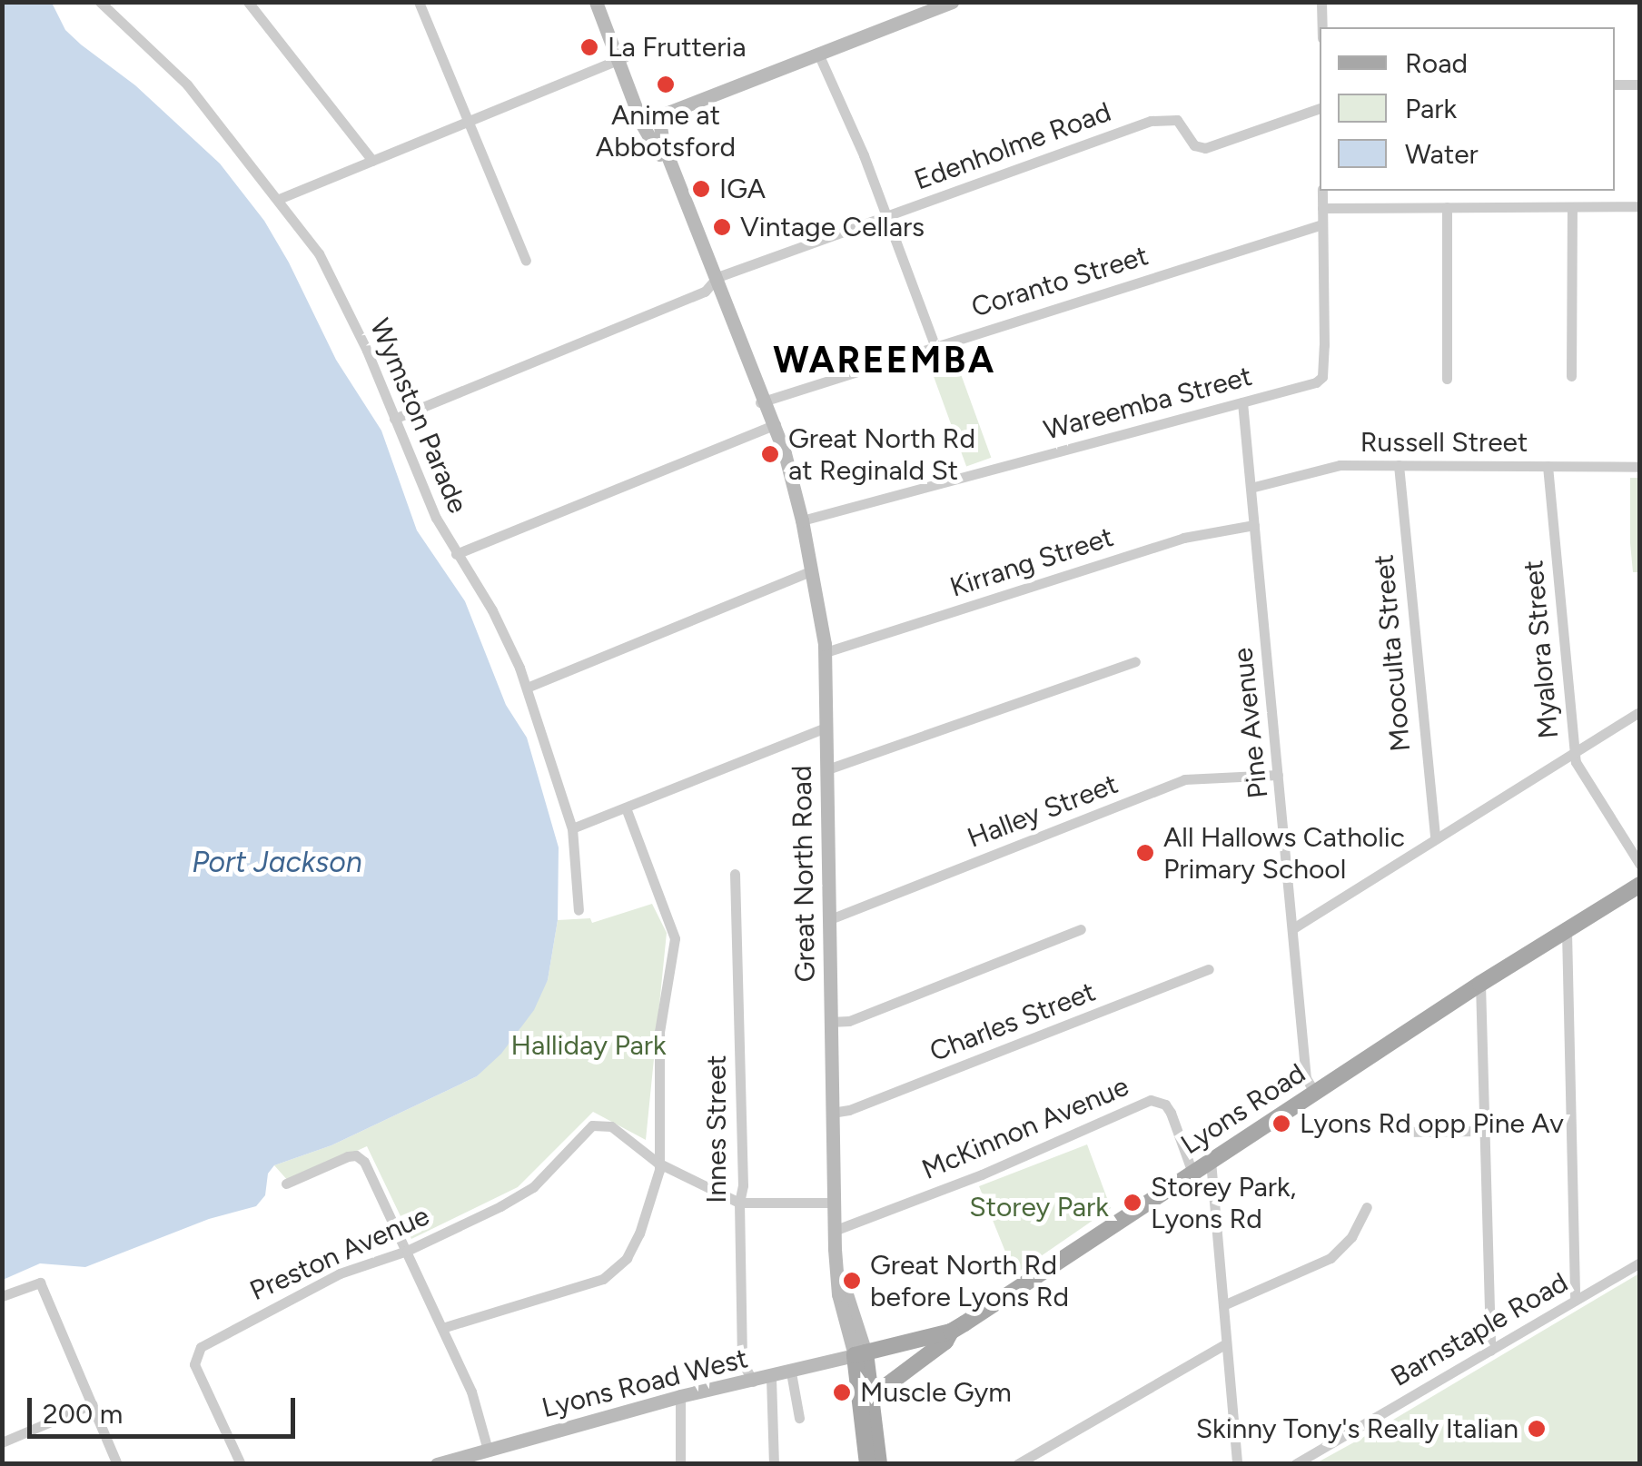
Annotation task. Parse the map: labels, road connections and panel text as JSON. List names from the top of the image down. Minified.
{"streets":{"main road":["Great North Road","Lyons Road","Lyons Road West"],"street":["Edenholme Road","Coranto Street","Wareemba Street","Wymston Parade","Russell Street","Kirrang Street","Myalora Street","Mooculta Street","Pine Avenue","Halley Street","Charles Street","McKinnon Avenue","Innes Street","Preston Avenue","Barnstaple Road"]},"crossings":[["Edenholme Road","Wymston Parade"],["Edenholme Road","Great North Road"],["Coranto Street","Wareemba Street"],["Coranto Street","Great North Road"],["Wareemba Street","Pine Avenue"],["Wareemba Street","Great North Road"],["Russell Street","Myalora Street"],["Russell Street","Mooculta Street"],["Russell Street","Pine Avenue"],["Kirrang Street","Pine Avenue"],["Kirrang Street","Great North Road"],["Pine Avenue","Halley Street"],["Pine Avenue","Lyons Road"],["Halley Street","Great North Road"],["Great North Road","Charles Street"],["Great North Road","Lyons Road"],["Great North Road","McKinnon Avenue"],["Great North Road","Lyons Road West"],["Lyons Road","McKinnon Avenue"],["Lyons Road","Lyons Road West"],["Innes Street","Lyons Road West"]],"districts":["WAREEMBA"],"water":["Port Jackson"],"parks":["Halliday Park","Storey Park"],"places":["La Frutteria","Anime at Abbotsford","IGA","Vintage Cellars","Great North Rd at Reginald St","All Hallows Catholic Primary School","Lyons Rd opp Pine Av","Storey Park, Lyons Rd","Great North Rd before Lyons Rd","Muscle Gym","Skinny Tony's Really Italian"],"legend":["Road","Park","Water"],"scale_bar":"200 m"}
